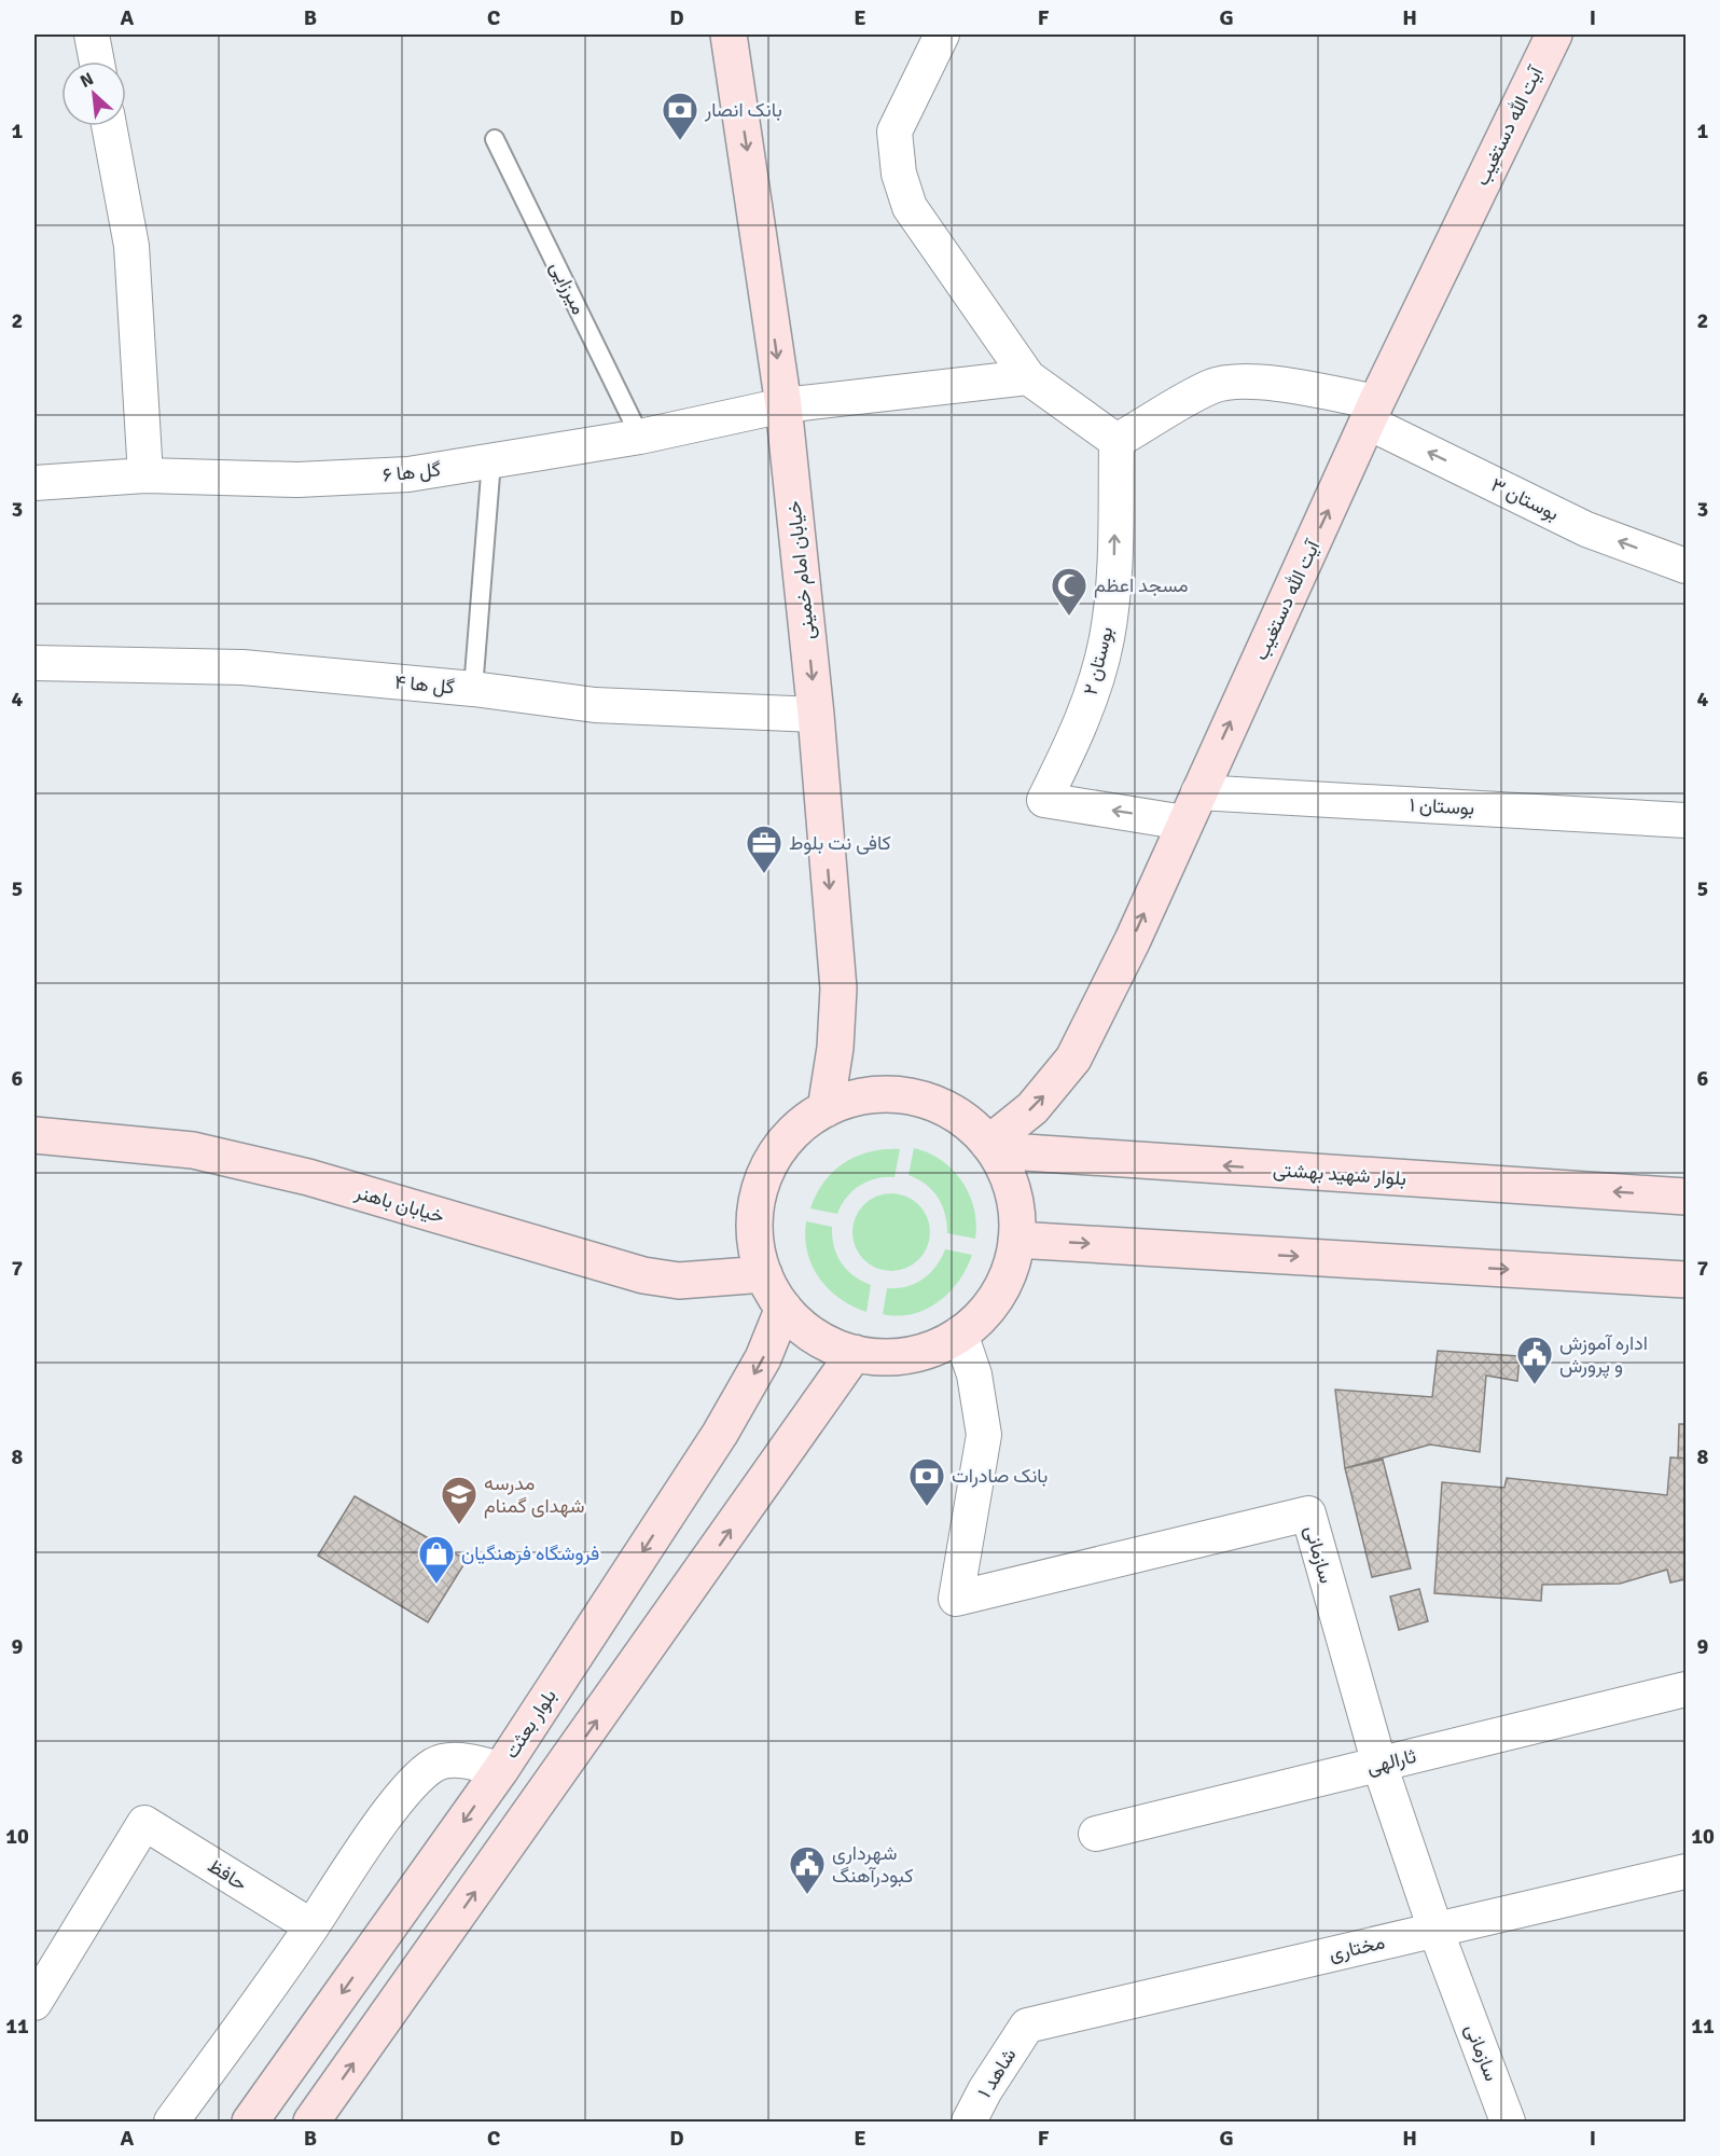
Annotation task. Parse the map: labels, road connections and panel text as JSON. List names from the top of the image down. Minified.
{"streets":{"main road":["آیت الله دستغیب","خیابان امام خمینی","بلوار شهید بهشتی","خیابان باهنر","بلوار بعثت"],"street":["گل ها ۶","بوستان ۳","بوستان ۲","گل ها ۴","بوستان ۱","سازمانی","ثارالهی","حافظ","مختاری","شاهد ۱"],"lane":["میرزایی"]},"crossings":[["آیت الله دستغیب","بوستان ۳"],["آیت الله دستغیب","بوستان ۲"],["آیت الله دستغیب","بوستان ۱"],["آیت الله دستغیب","بلوار شهید بهشتی"],["میرزایی","گل ها ۶"],["گل ها ۶","خیابان امام خمینی"],["بوستان ۳","بوستان ۲"],["خیابان امام خمینی","گل ها ۴"],["بوستان ۲","بوستان ۱"],["سازمانی","ثارالهی"],["سازمانی","مختاری"],["مختاری","شاهد ۱"]],"one_way":["آیت الله دستغیب","بوستان ۳","خیابان امام خمینی"],"places":{"bank":["بانک انصار","بانک صادرات"],"mosque":["مسجد اعظم"],"office":["کافی نت بلوط"],"public building":["اداره آموزش و پرورش","شهرداری کبودرآهنگ"],"school or university":["مدرسه شهدای گمنام"],"shop":["فروشگاه فرهنگیان"]},"north":"top left","grid":{"columns":["A","B","C","D","E","F","G","H","I"],"rows":["1","2","3","4","5","6","7","8","9","10","11"]}}
